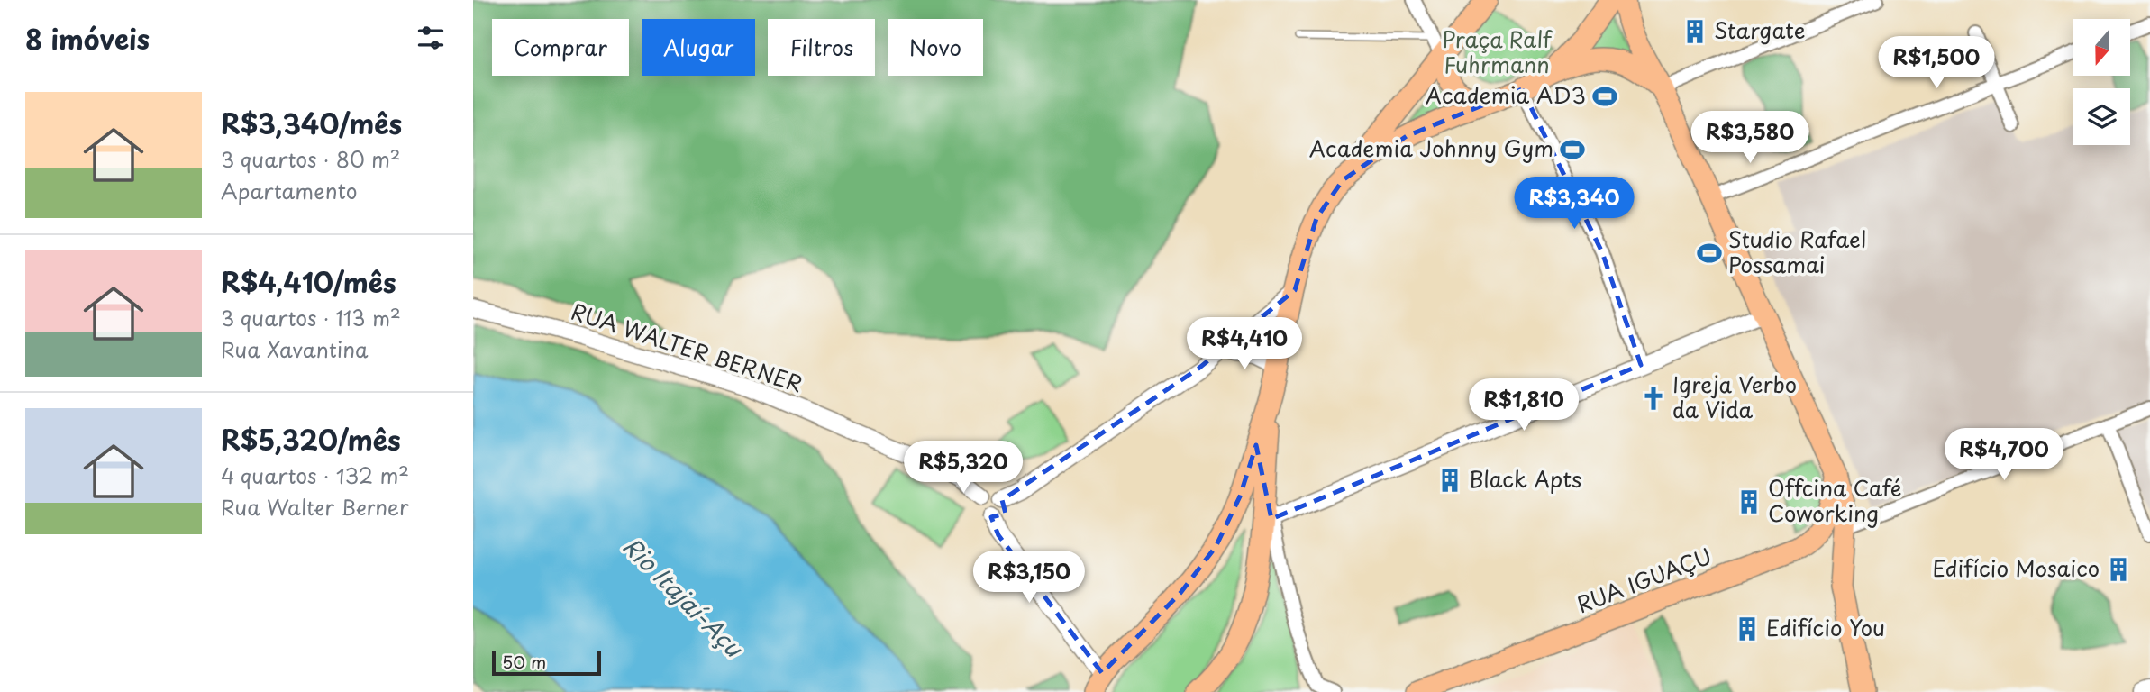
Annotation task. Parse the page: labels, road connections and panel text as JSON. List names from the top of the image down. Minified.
{"streets":{"main road":["RUA IGUAÇU"],"street":["RUA WALTER BERNER"]},"water":["Rio Itajaí-Açu"],"parks":["Praça Ralf Fuhrmann"],"places":{"building":["Stargate","Black Apts","Offcina Café Coworking","Edifício Mosaico","Edifício You"],"sports":["Academia AD3","Academia Johnny Gym","Studio Rafael Possamai"],"church":["Igreja Verbo da Vida"]},"scale_bar":"50 m","north":"bottom","page":{"heading":"8 imóveis","chip":["Comprar","Alugar","Filtros","Novo"],"price":["R$1,500","R$3,580","R$3,340","R$4,410","R$1,810","R$4,700","R$5,320","R$3,150"],"list":[{"name":"R$3,340/mês","note":"3 quartos · 80 m² · Apartamento"},{"name":"R$4,410/mês","note":"3 quartos · 113 m² · Rua Xavantina"},{"name":"R$5,320/mês","note":"4 quartos · 132 m² · Rua Walter Berner"}],"scale":"50 m"}}
